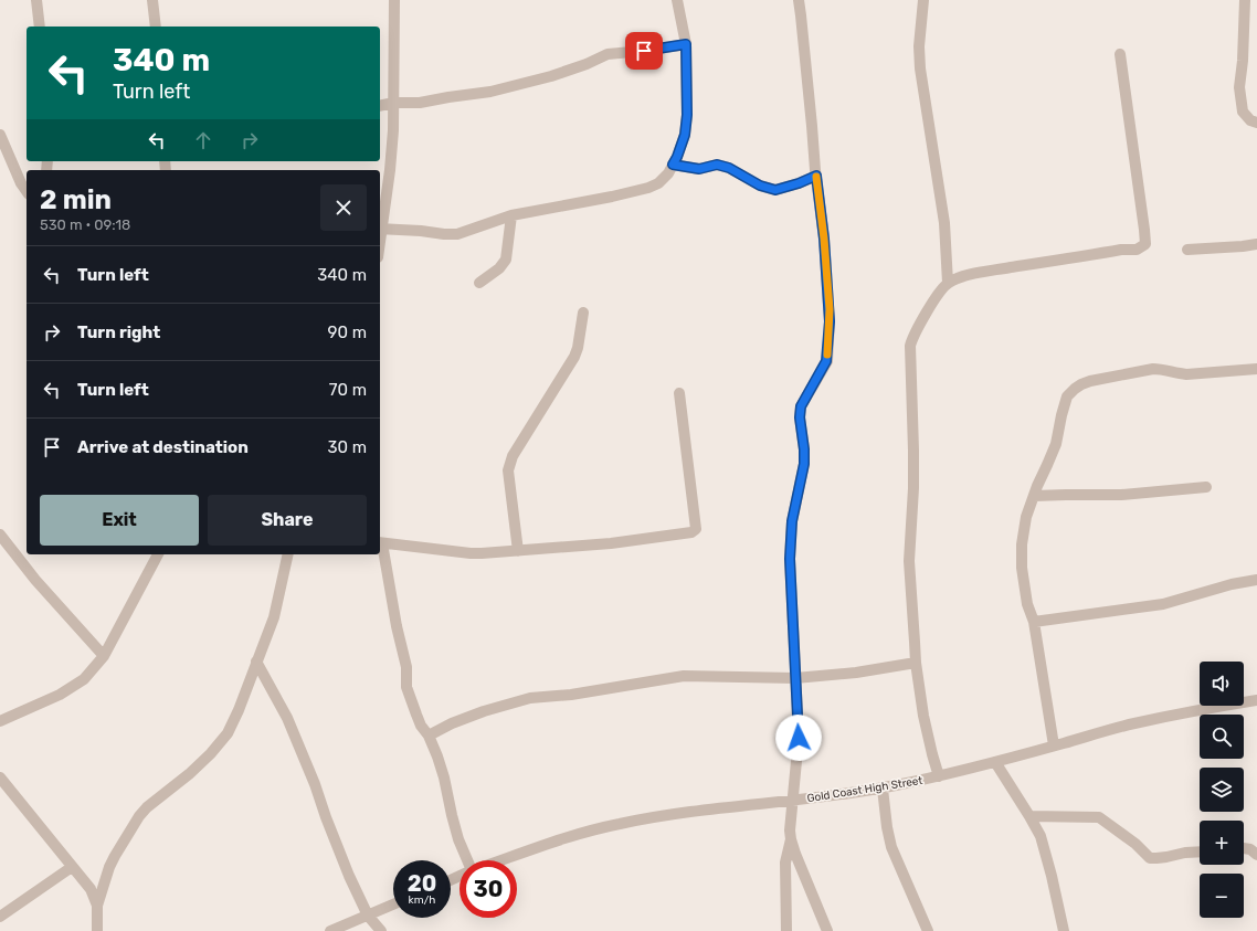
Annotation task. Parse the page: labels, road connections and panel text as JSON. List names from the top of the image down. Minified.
{"streets":{"street":["Gold Coast High Street"]},"page":{"turn":["340 m","Turn left"],"heading":["2 min","530 m · 09:18"],"list":[{"name":"Turn left","value":"340 m"},{"name":"Turn right","value":"90 m"},{"name":"Turn left","value":"70 m"},{"name":"Arrive at destination","value":"30 m"}],"buttons":["Exit","Share"],"map_buttons":["+","−"],"speed":"20 km/h","limit":"30"}}
